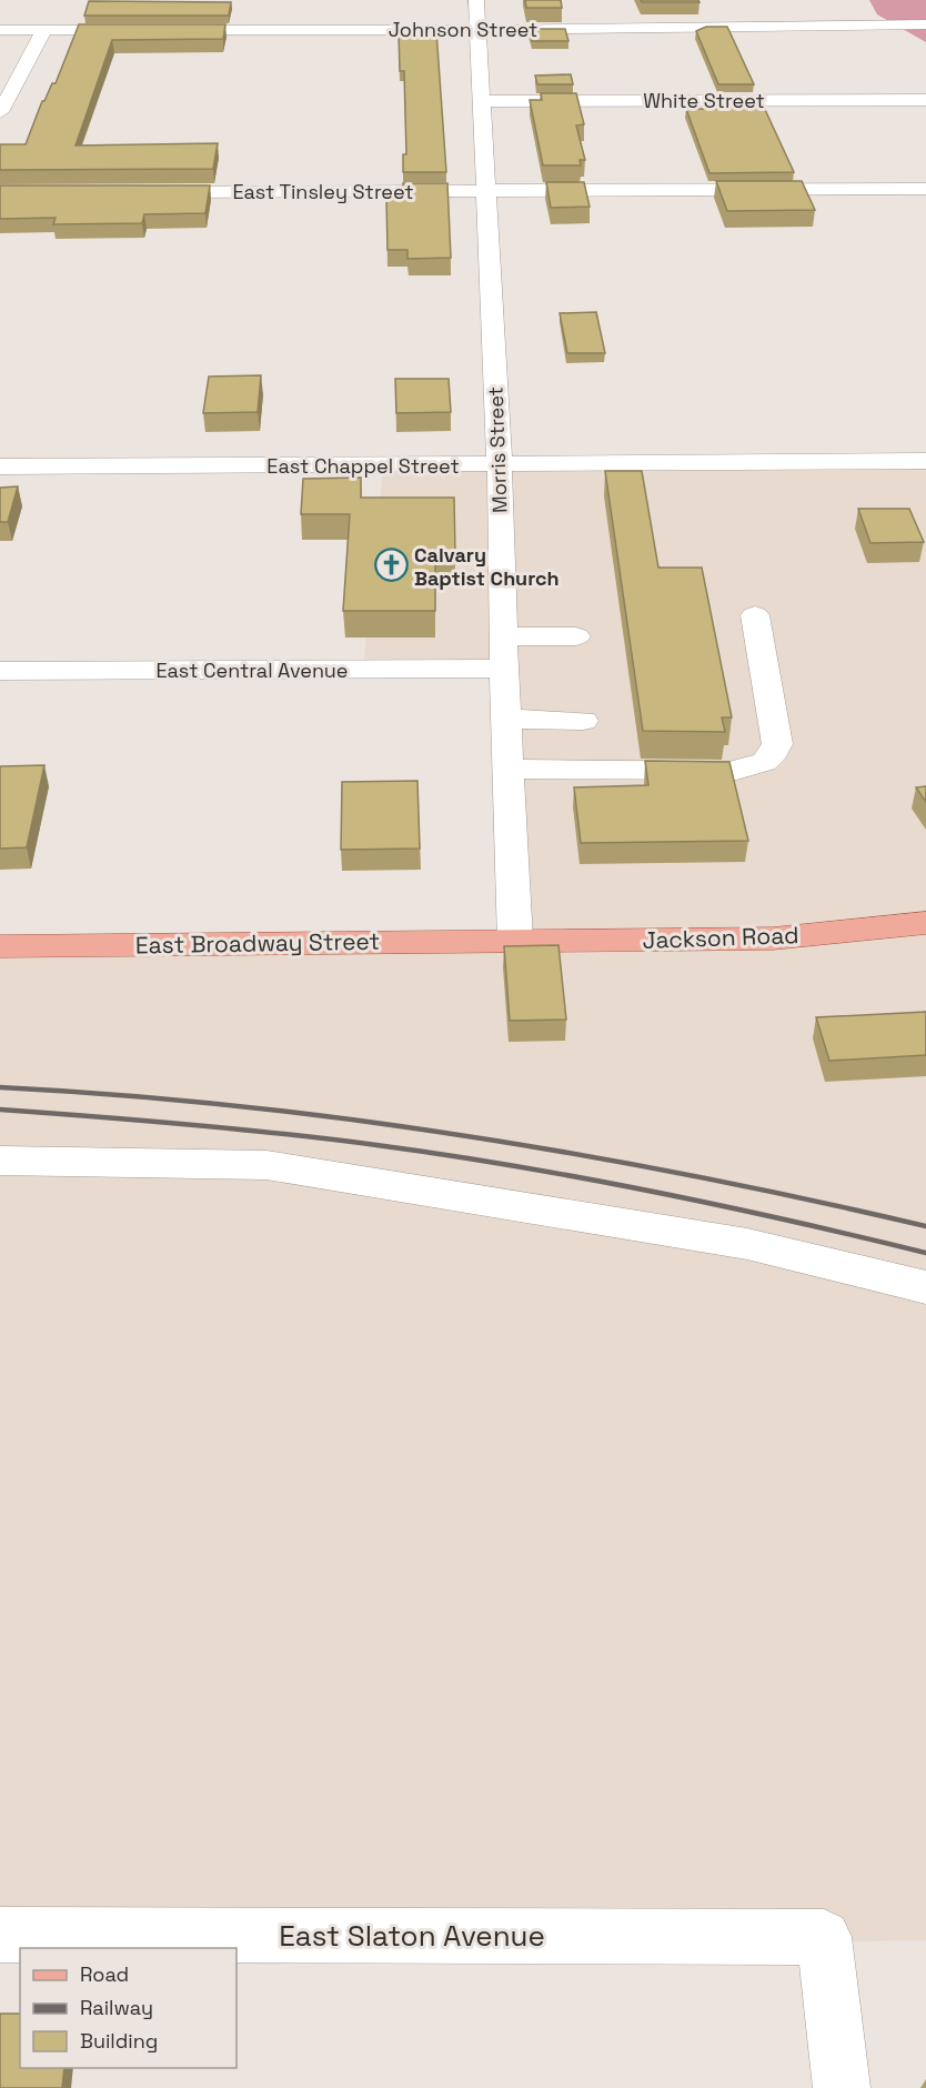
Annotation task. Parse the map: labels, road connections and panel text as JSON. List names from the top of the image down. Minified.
{"streets":{"main road":["Jackson Road","East Broadway Street"],"street":["Johnson Street","White Street","East Tinsley Street","Morris Street","East Chappel Street","East Central Avenue","East Slaton Avenue"]},"crossings":[["Johnson Street","Morris Street"],["White Street","Morris Street"],["East Tinsley Street","Morris Street"],["Morris Street","East Chappel Street"],["Morris Street","East Central Avenue"],["Morris Street","Jackson Road"],["Morris Street","East Broadway Street"],["Jackson Road","East Broadway Street"]],"places":{"church":["Calvary Baptist Church"]},"legend":["Road","Railway","Building"]}
